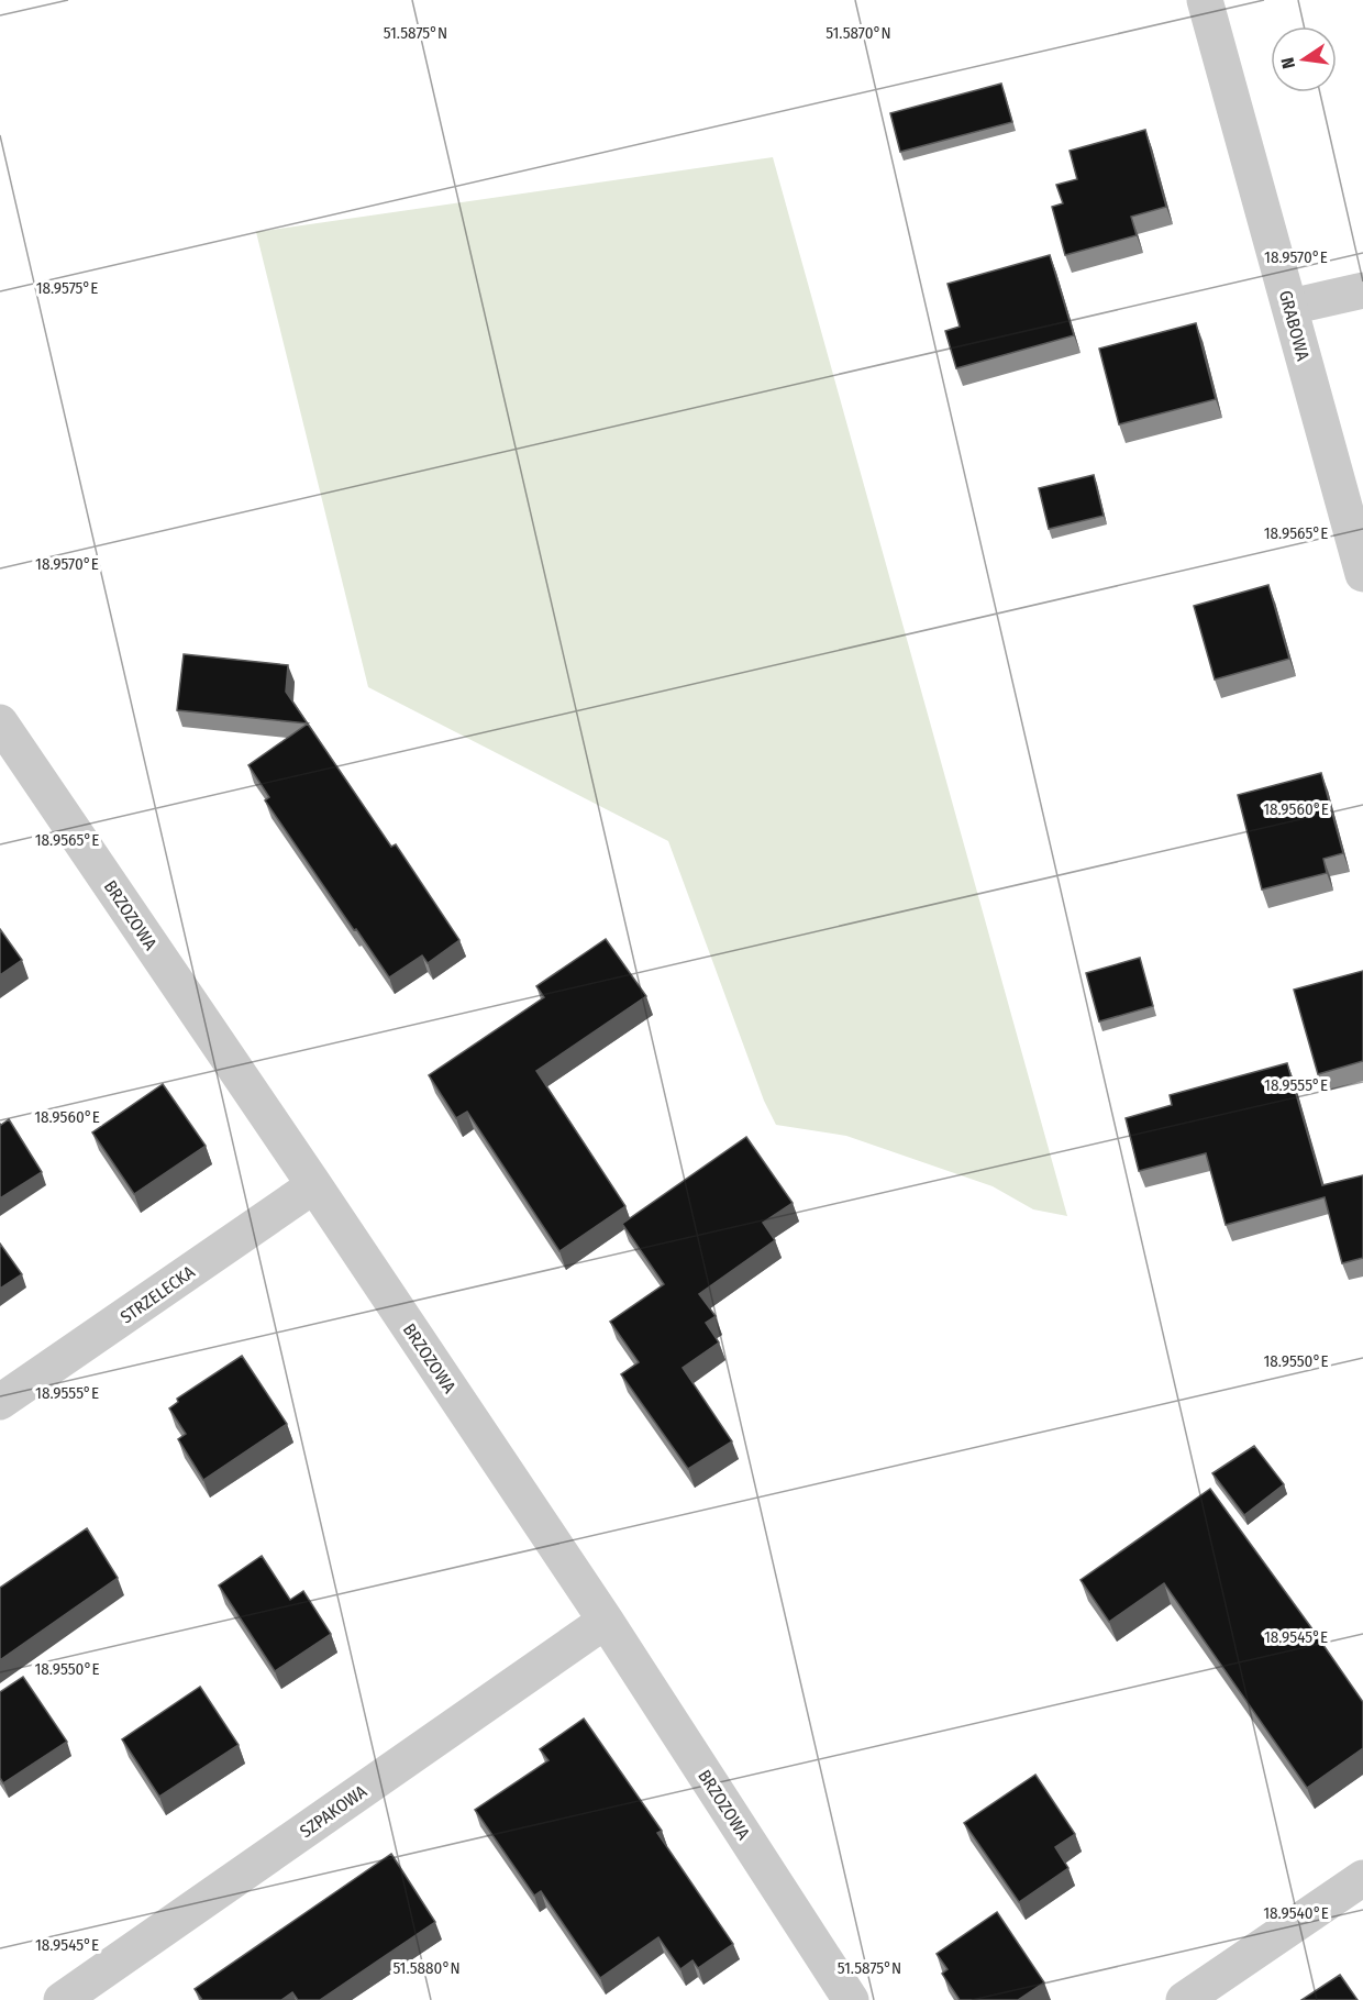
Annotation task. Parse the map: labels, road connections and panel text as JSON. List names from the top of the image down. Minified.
{"streets":{"street":["GRABOWA","BRZOZOWA","STRZELECKA","SZPAKOWA"]},"crossings":[["BRZOZOWA","STRZELECKA"],["BRZOZOWA","SZPAKOWA"]],"north":"left","coordinates":["51.5875°N","51.5870°N","18.9570°E","18.9575°E","18.9565°E","18.9560°E","18.9555°E","18.9550°E","18.9545°E","18.9540°E","51.5880°N"]}
